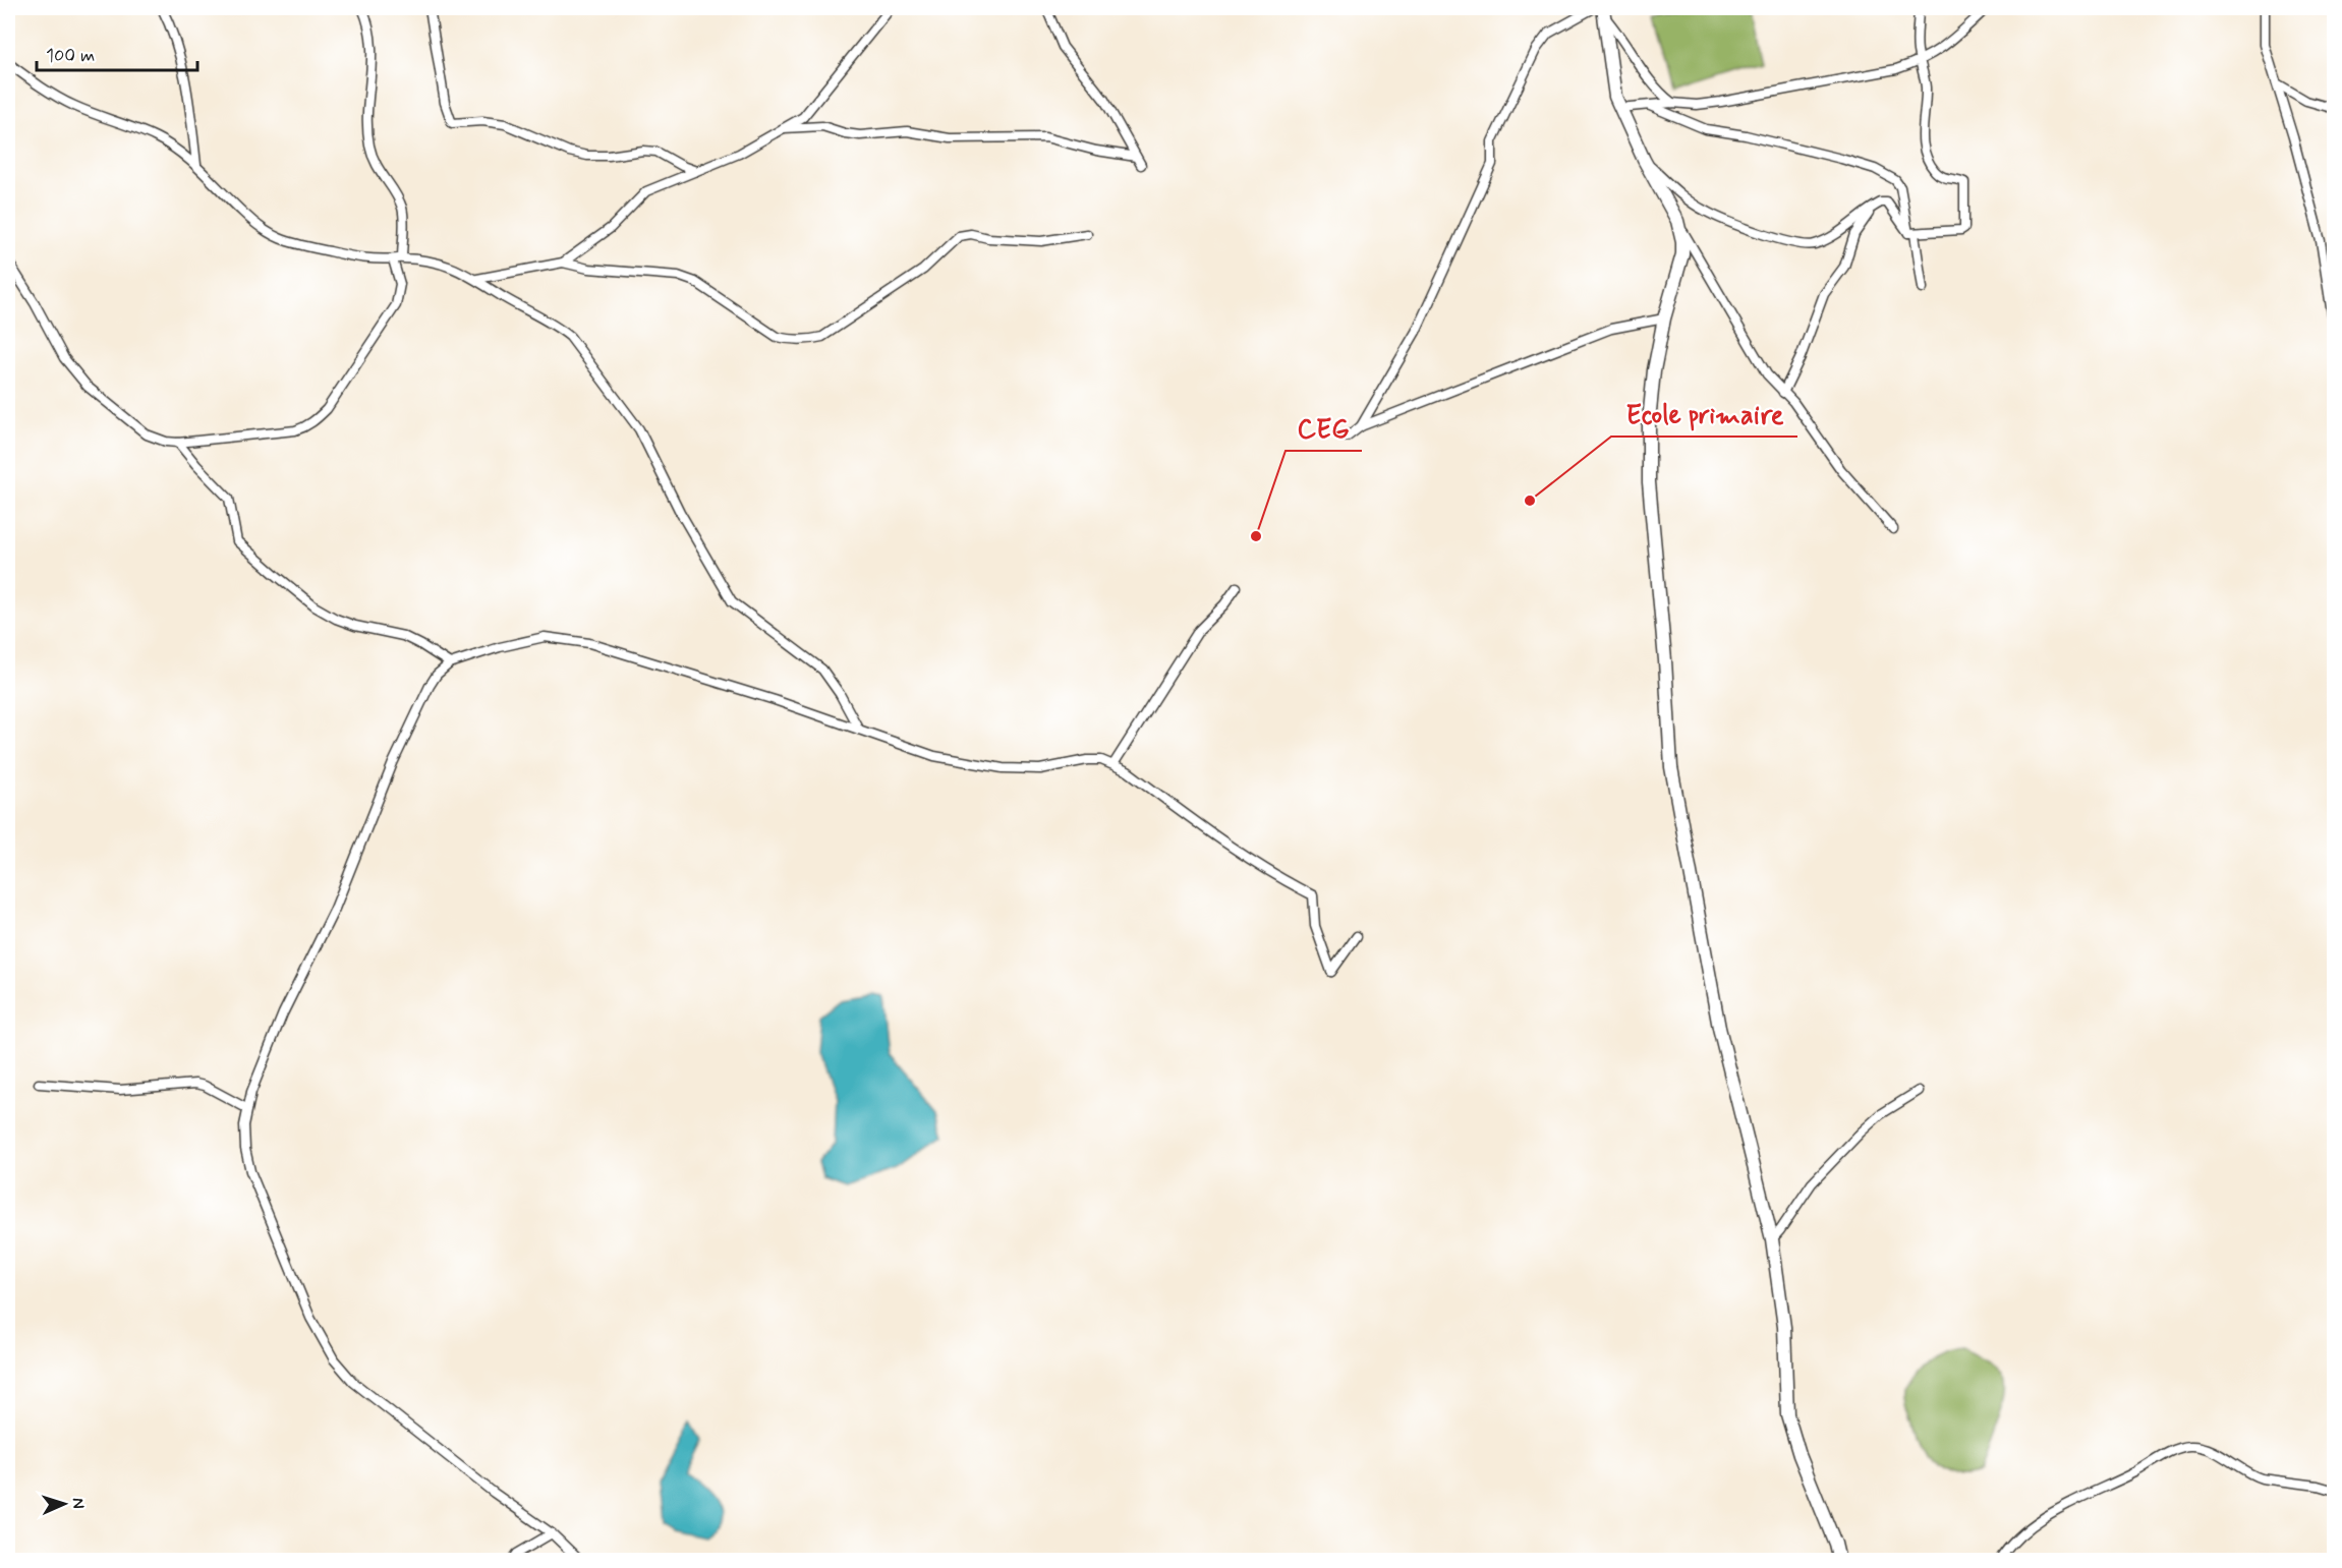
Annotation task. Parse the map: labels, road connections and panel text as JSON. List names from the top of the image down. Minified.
{"places":["Ecole primaire","CEG"],"scale_bar":"100 m","north":"right"}
